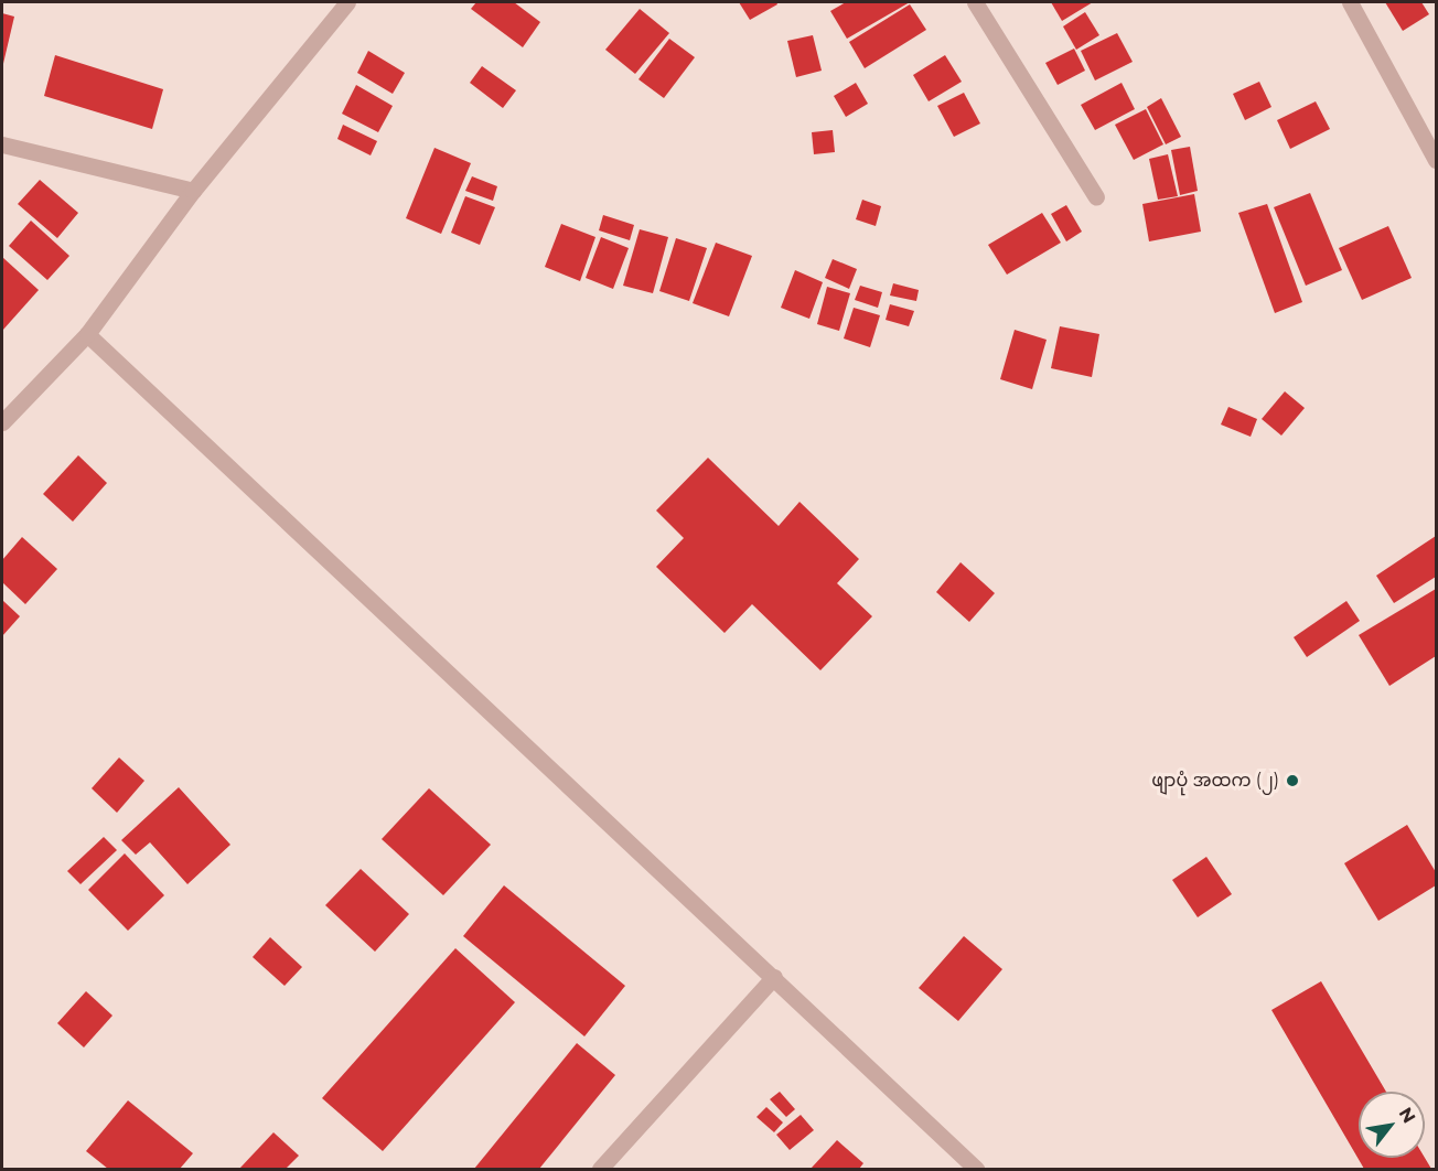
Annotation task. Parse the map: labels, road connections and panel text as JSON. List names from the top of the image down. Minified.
{"places":["ဖျာပုံ အထက (၂)"],"north":"top right"}
